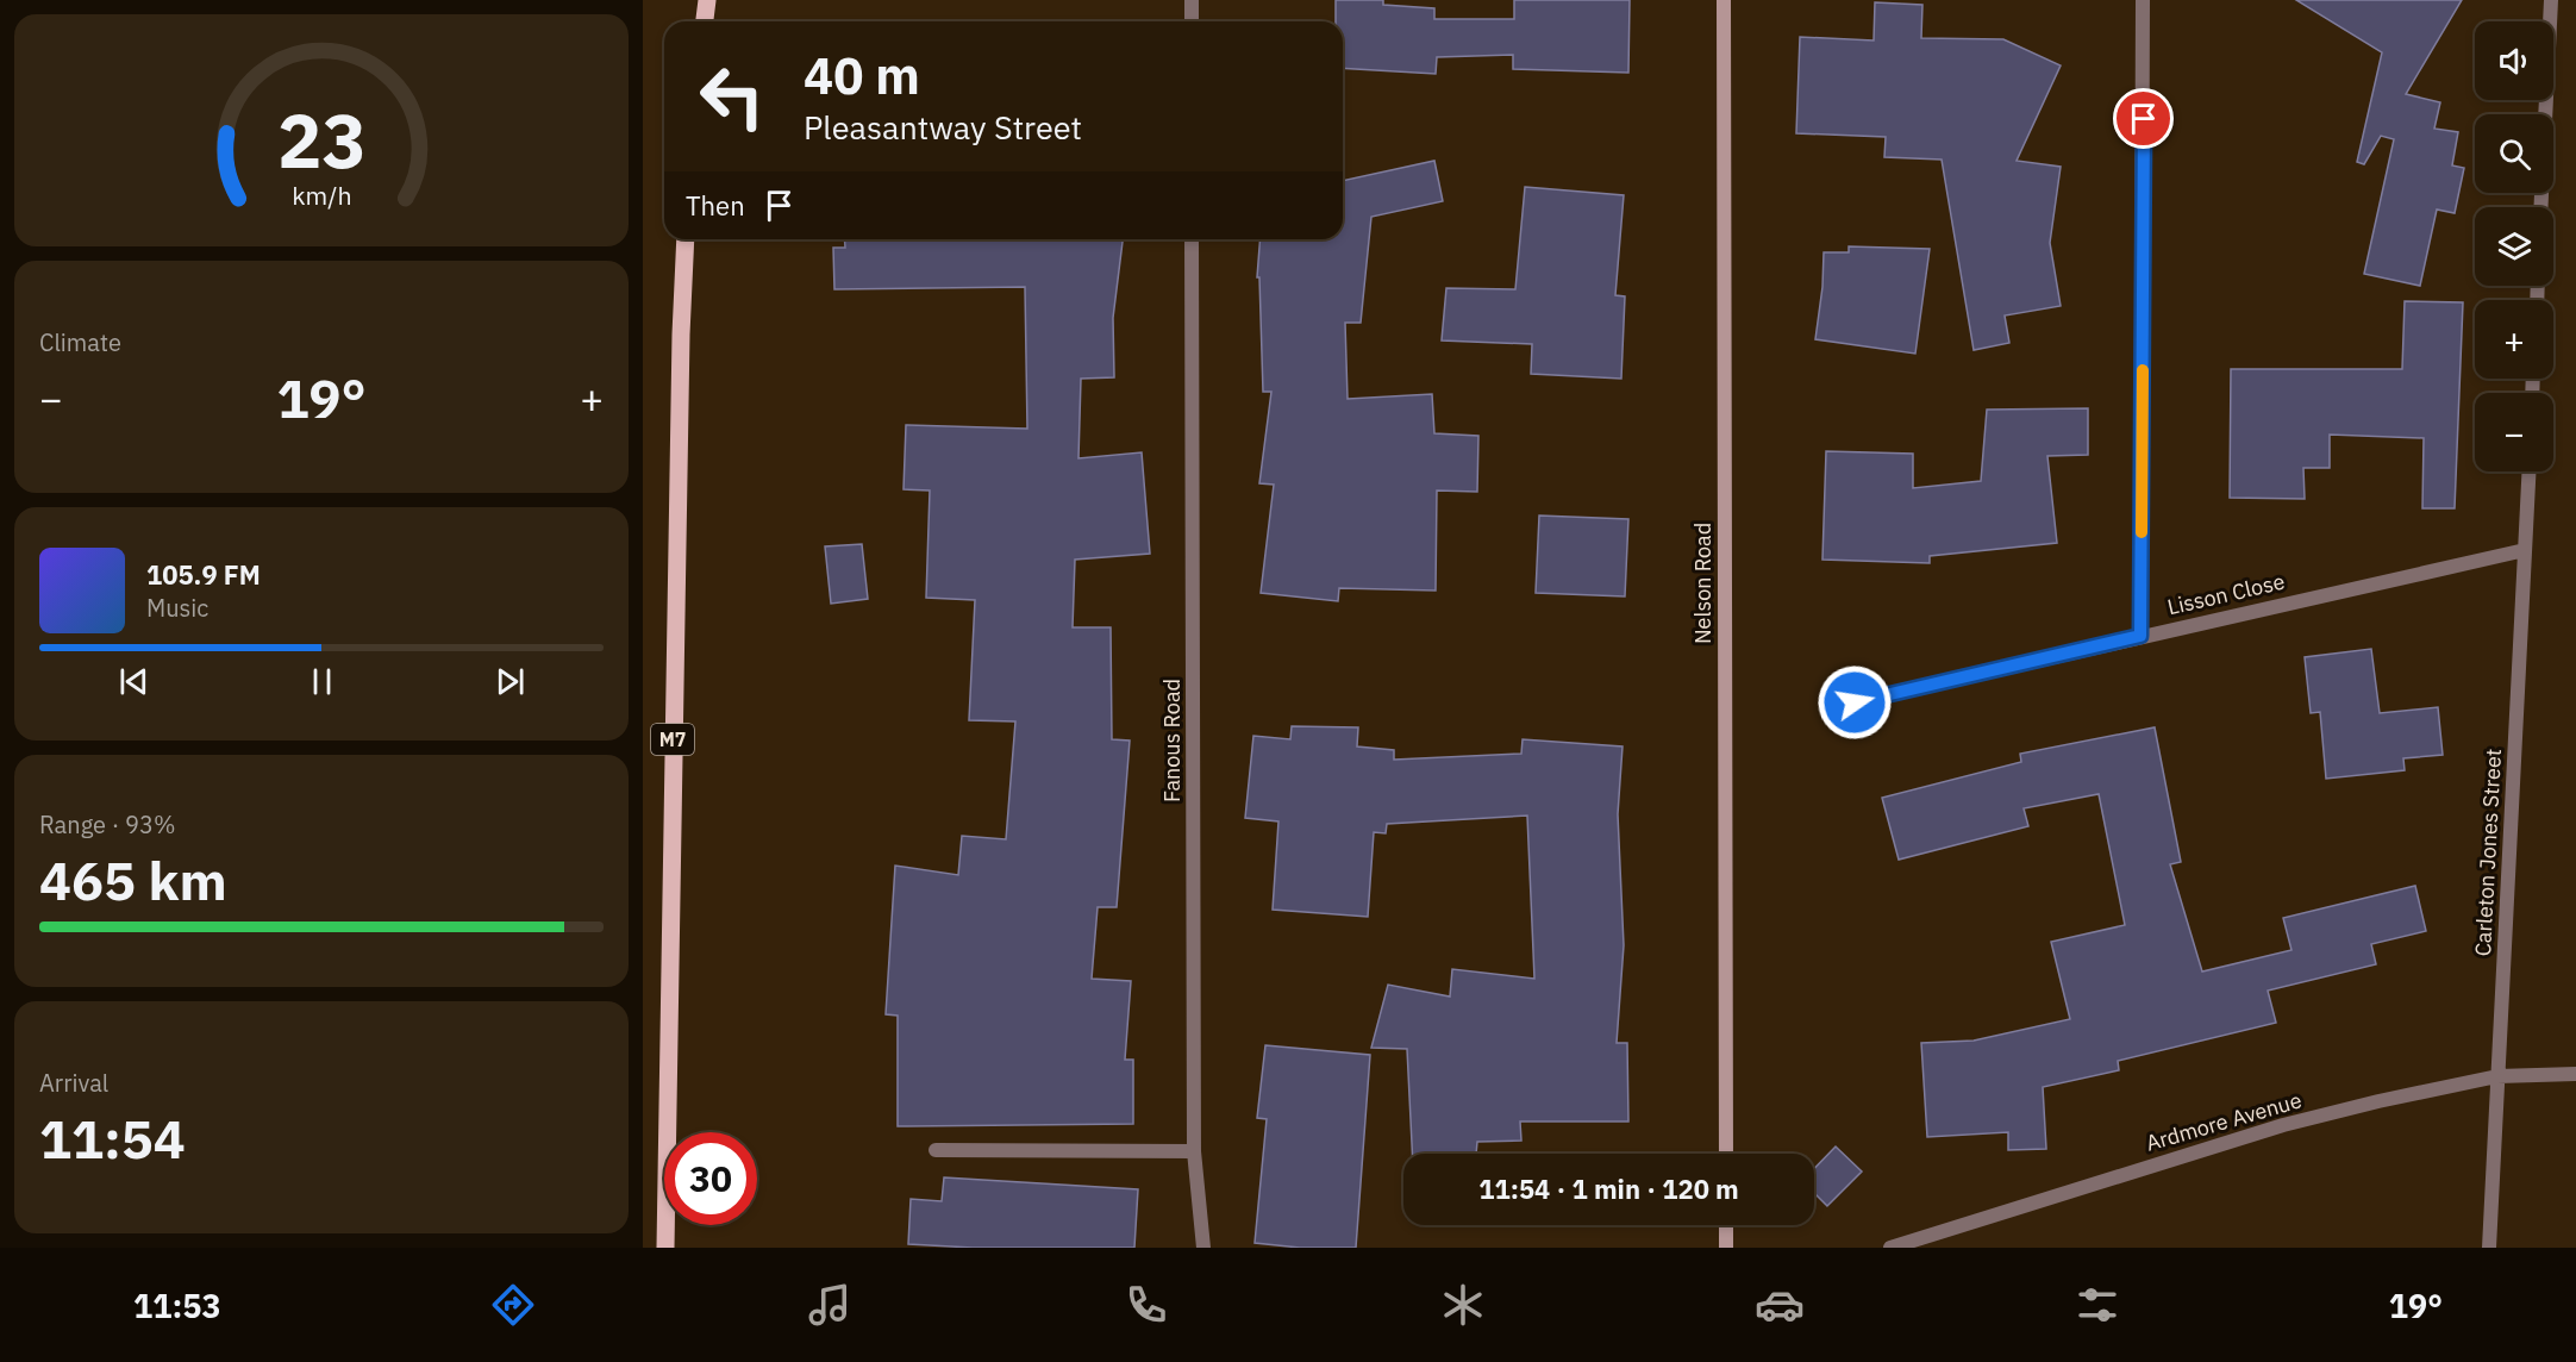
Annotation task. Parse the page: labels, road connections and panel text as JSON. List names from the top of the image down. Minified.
{"streets":{"main road":["M7"],"street":["Nelson Road","Lisson Close","Fanous Road","Carleton Jones Street","Ardmore Avenue"]},"crossings":[["Lisson Close","Carleton Jones Street"],["Carleton Jones Street","Ardmore Avenue"]],"page":{"map_buttons":["+","−"],"turn":["40 m","Pleasantway Street"],"then":"Then","tile":["Climate",["Range · 93%","465 km"],["Arrival","11:54"]],"heat":["−","19°","+"],"song":["105.9 FM","Music"],"limit":"30","trip":"11:54 · 1 min · 120 m","tabs":["11:53","19°"],"gauge":["23","km/h"]}}
